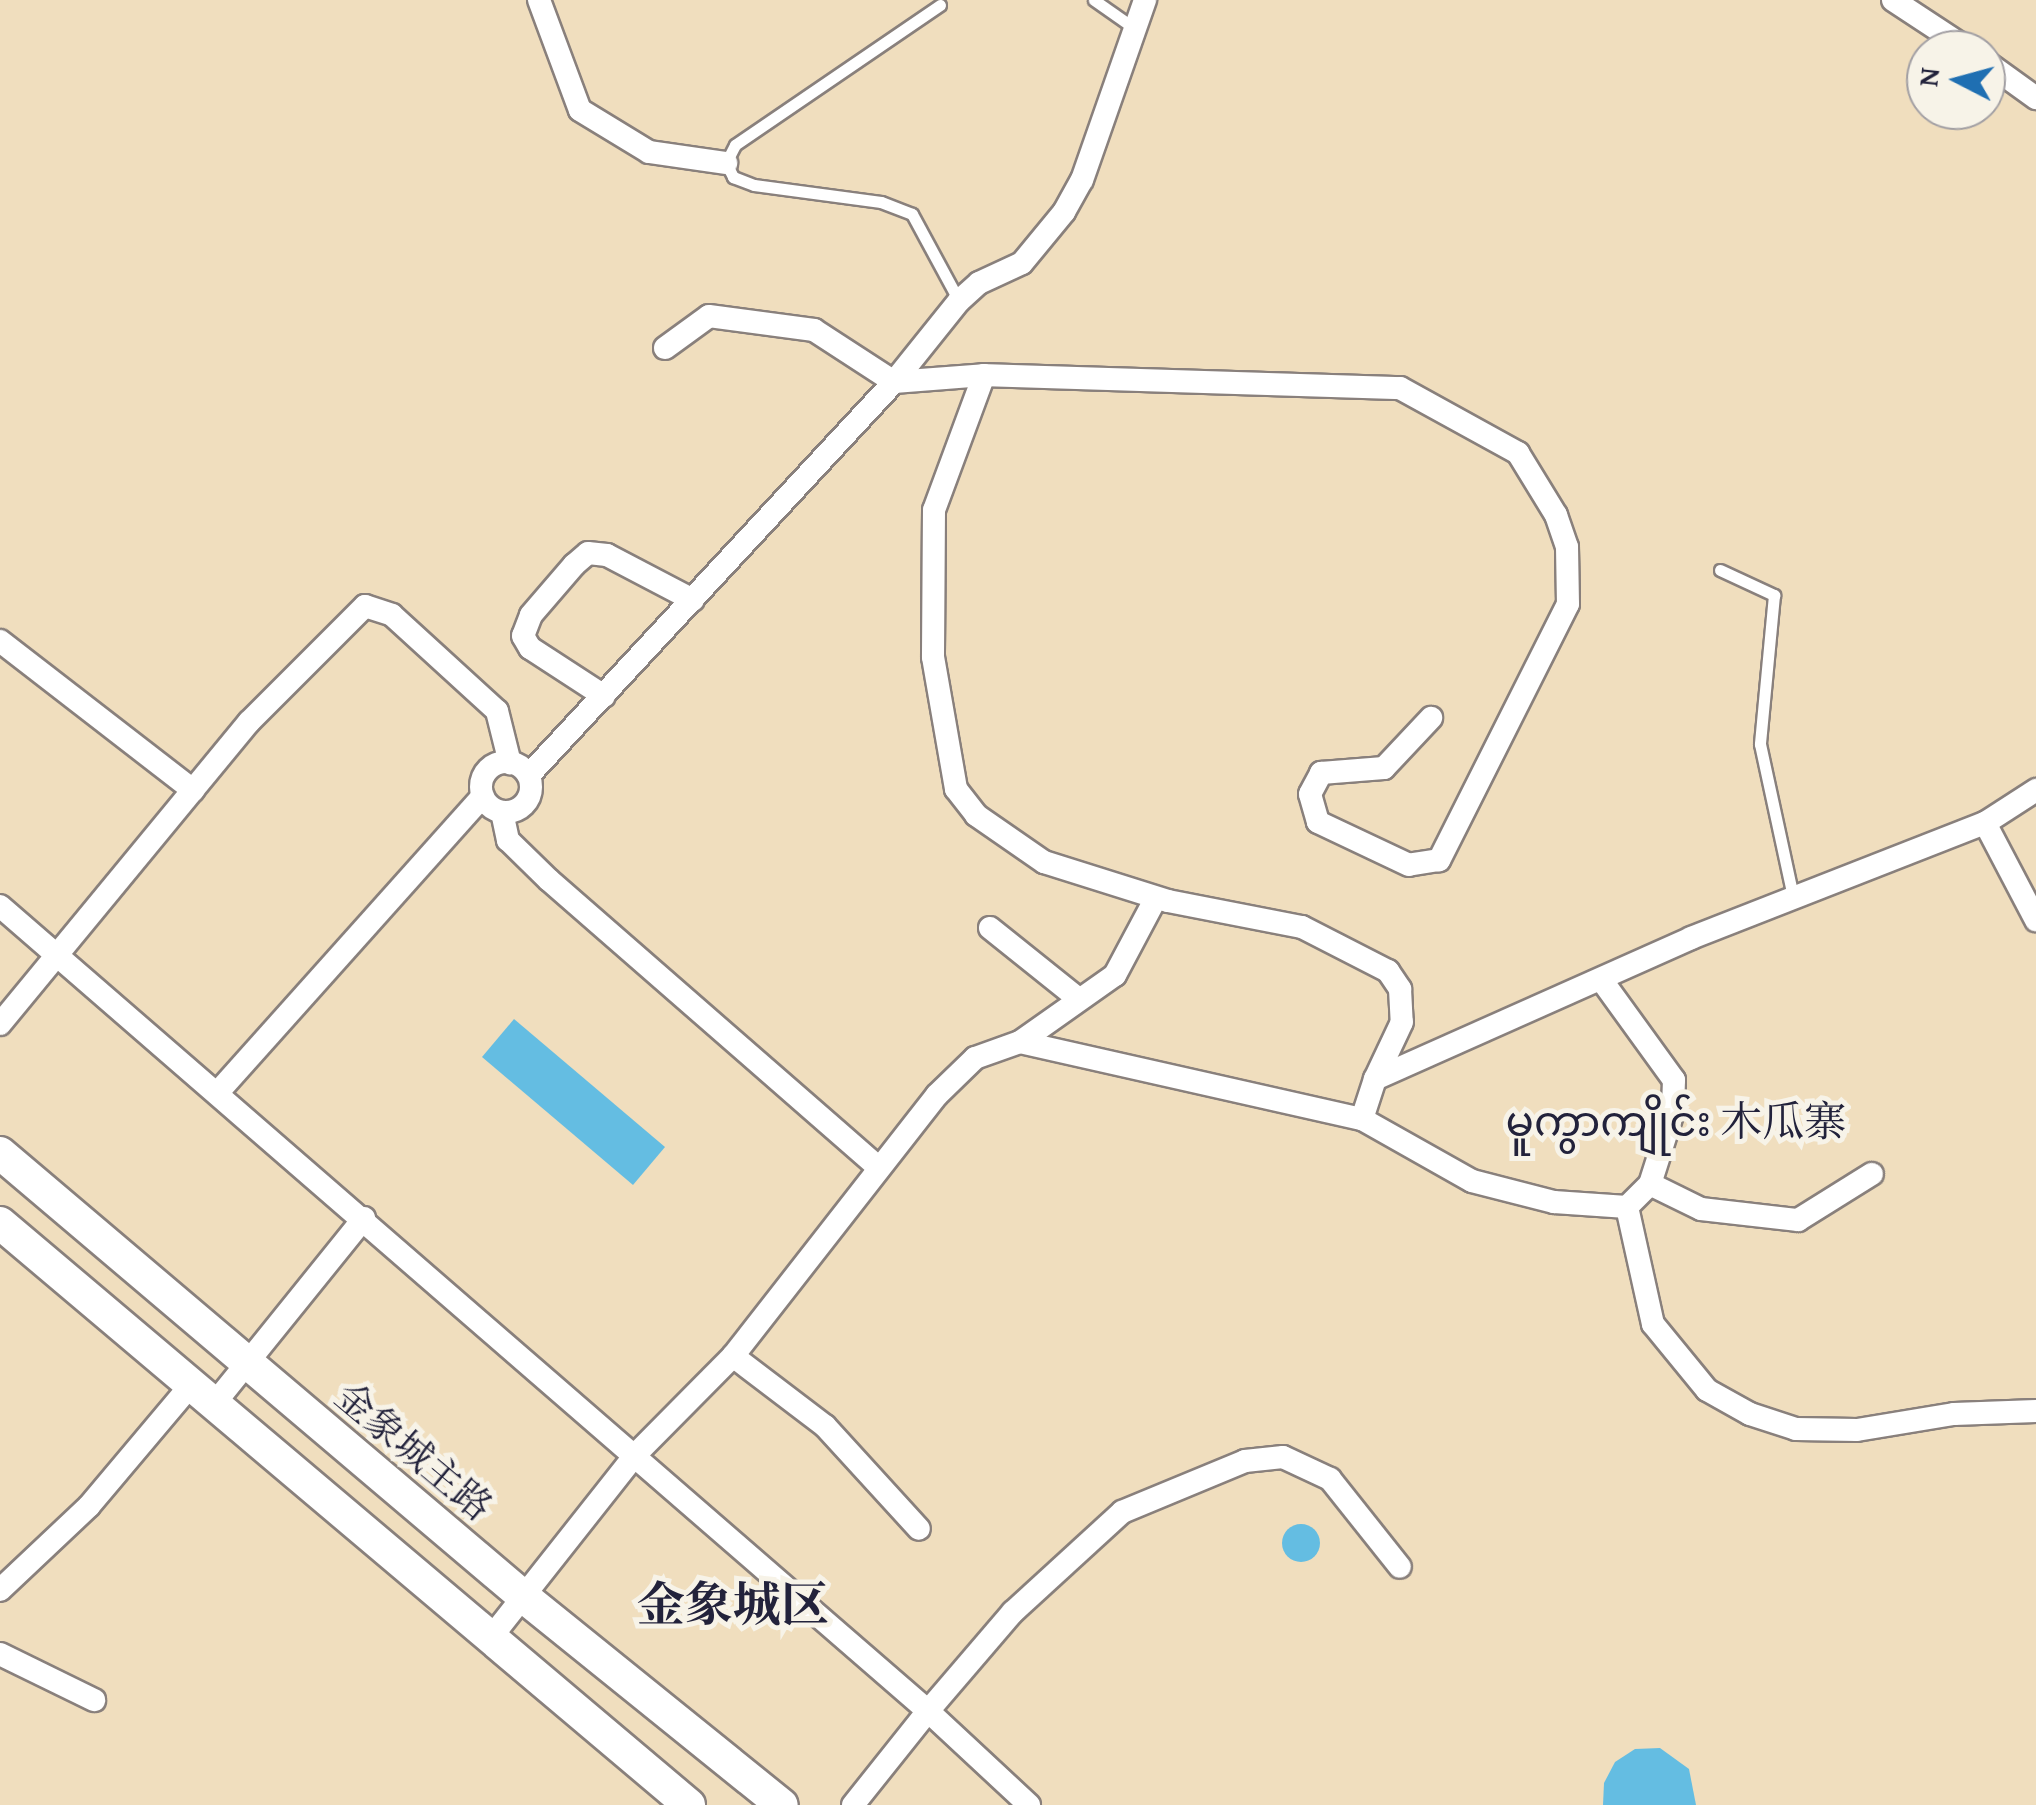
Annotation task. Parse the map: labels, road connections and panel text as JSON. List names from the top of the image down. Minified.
{"streets":{"main road":["金象城主路"]},"districts":["မူကွာကျိုင်း 木瓜寨","金象城区"],"north":"left"}
